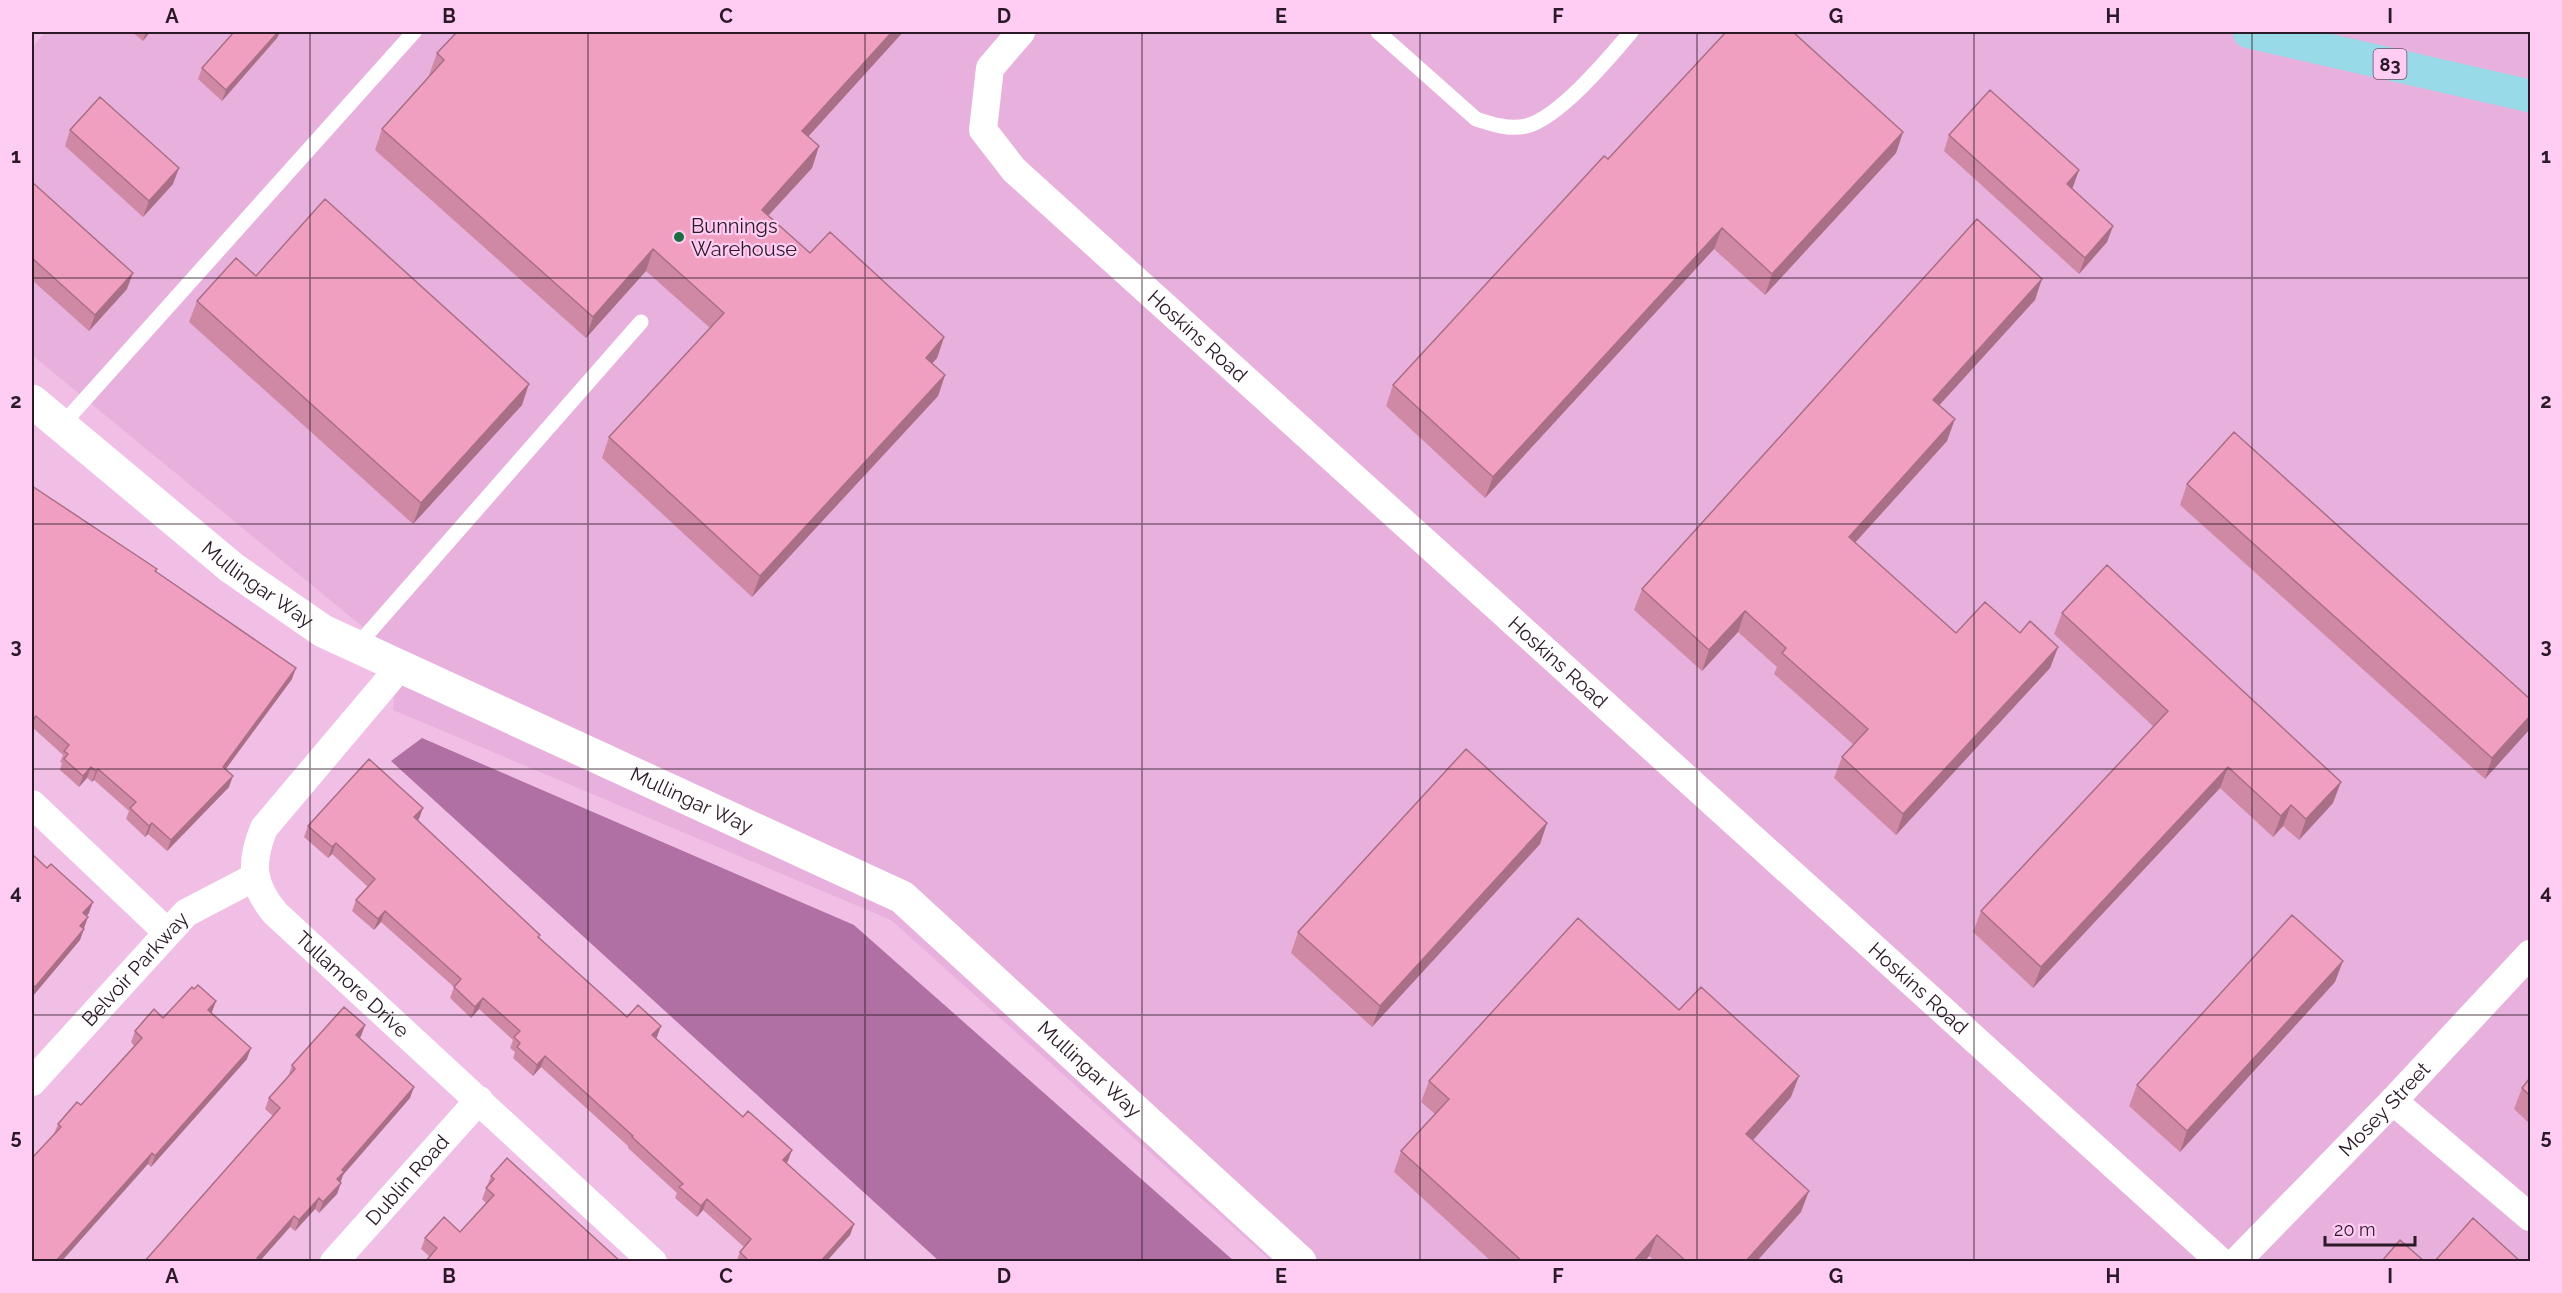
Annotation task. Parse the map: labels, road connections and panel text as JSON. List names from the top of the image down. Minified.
{"streets":{"main road":["83"],"street":["Hoskins Road","Mullingar Way","Belvoir Parkway","Tullamore Drive","Mosey Street","Dublin Road"]},"crossings":[["Mullingar Way","Tullamore Drive"],["Belvoir Parkway","Tullamore Drive"],["Tullamore Drive","Dublin Road"]],"places":["Bunnings Warehouse"],"scale_bar":"20 m","grid":{"columns":["A","B","C","D","E","F","G","H","I"],"rows":["1","2","3","4","5"]}}
